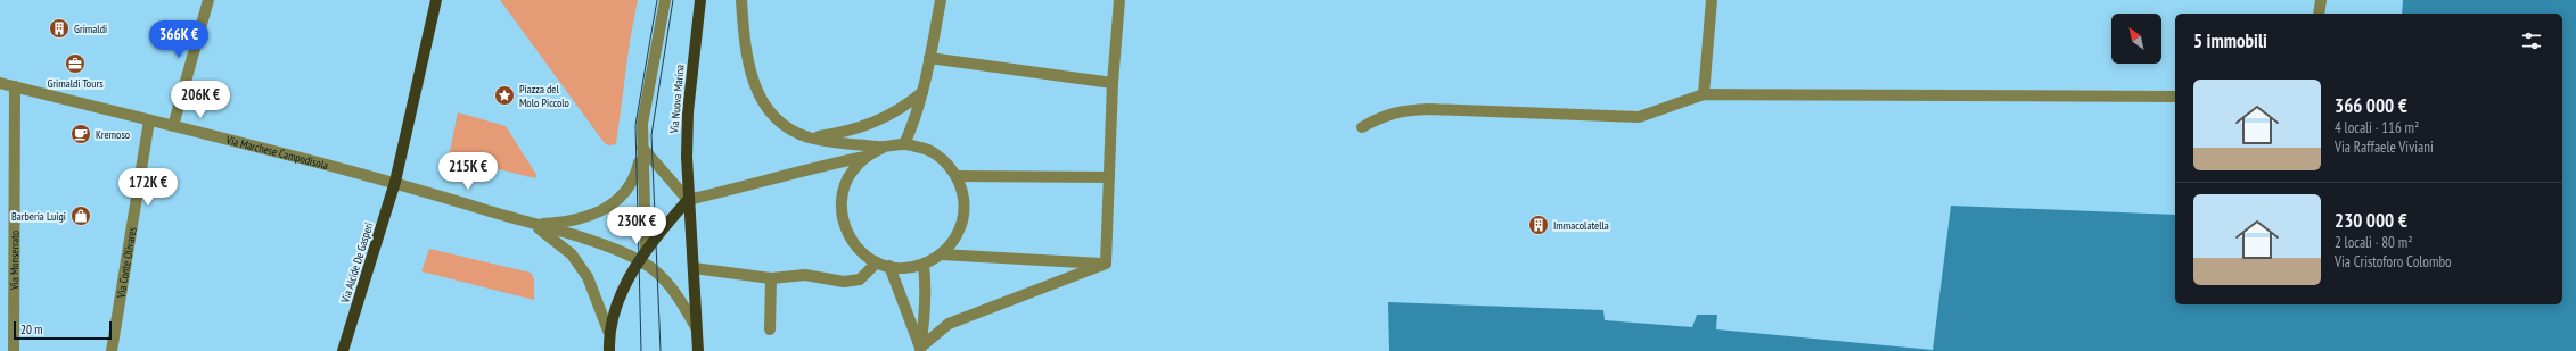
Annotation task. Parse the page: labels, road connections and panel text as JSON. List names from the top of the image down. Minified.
{"streets":{"main road":["Via Nuova Marina","Via Alcide De Gasperi"],"street":["Via Marchese Campodisola","Via Monserrato","Via Conte Olivares"]},"crossings":[["Via Nuova Marina","Via Marchese Campodisola"],["Via Marchese Campodisola","Via Monserrato"],["Via Marchese Campodisola","Via Conte Olivares"],["Via Marchese Campodisola","Via Alcide De Gasperi"]],"places":{"building":["Grimaldi","Immacolatella"],"office":["Grimaldi Tours"],"place":["Piazza del Molo Piccolo"],"cafe":["Kremoso"],"shop":["Barberia Luigi"]},"scale_bar":"20 m","north":"top left","page":{"heading":"5 immobili","price":["366K €","206K €","215K €","172K €","230K €"],"list":[{"name":"366 000 €","note":"4 locali · 116 m² · Via Raffaele Viviani"},{"name":"230 000 €","note":"2 locali · 80 m² · Via Cristoforo Colombo"}],"scale":"20 m"}}
